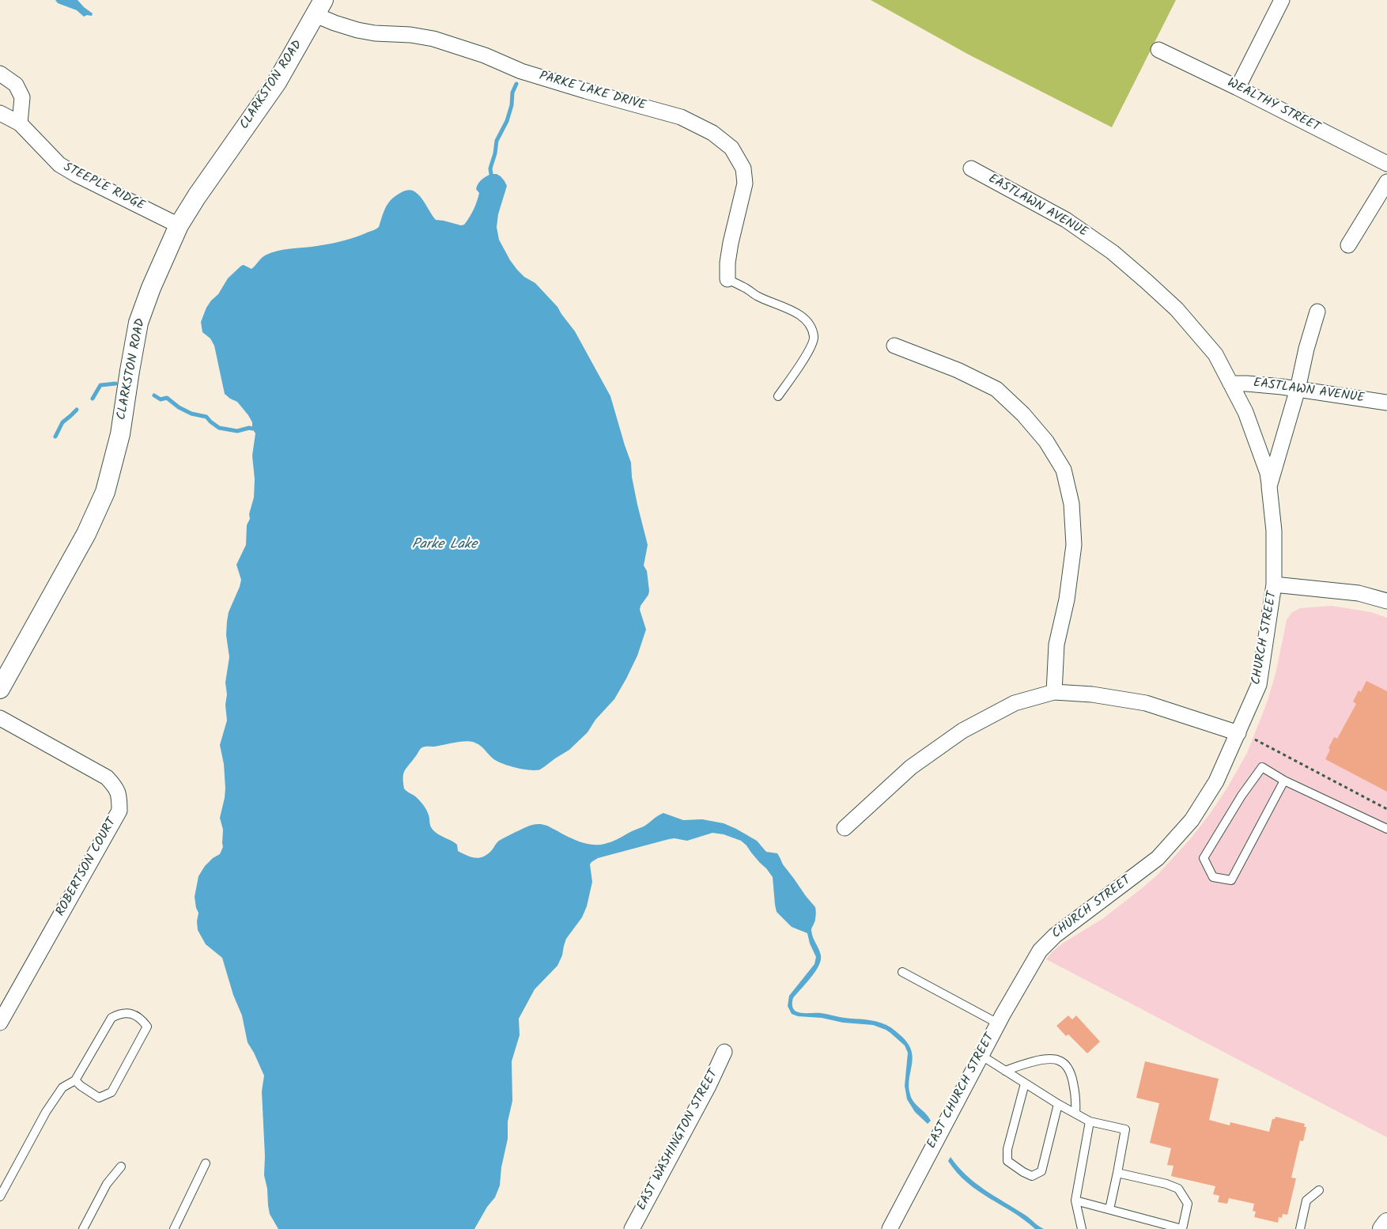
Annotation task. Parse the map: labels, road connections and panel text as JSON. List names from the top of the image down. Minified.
{"streets":{"street":["CLARKSTON ROAD","PARKE LAKE DRIVE","WEALTHY STREET","STEEPLE RIDGE","EASTLAWN AVENUE","CHURCH STREET","ROBERTSON COURT","EAST CHURCH STREET","EAST WASHINGTON STREET"]},"crossings":[["CLARKSTON ROAD","PARKE LAKE DRIVE"],["CLARKSTON ROAD","STEEPLE RIDGE"],["EASTLAWN AVENUE","CHURCH STREET"],["CHURCH STREET","EAST CHURCH STREET"]],"water":["Parke Lake"]}
